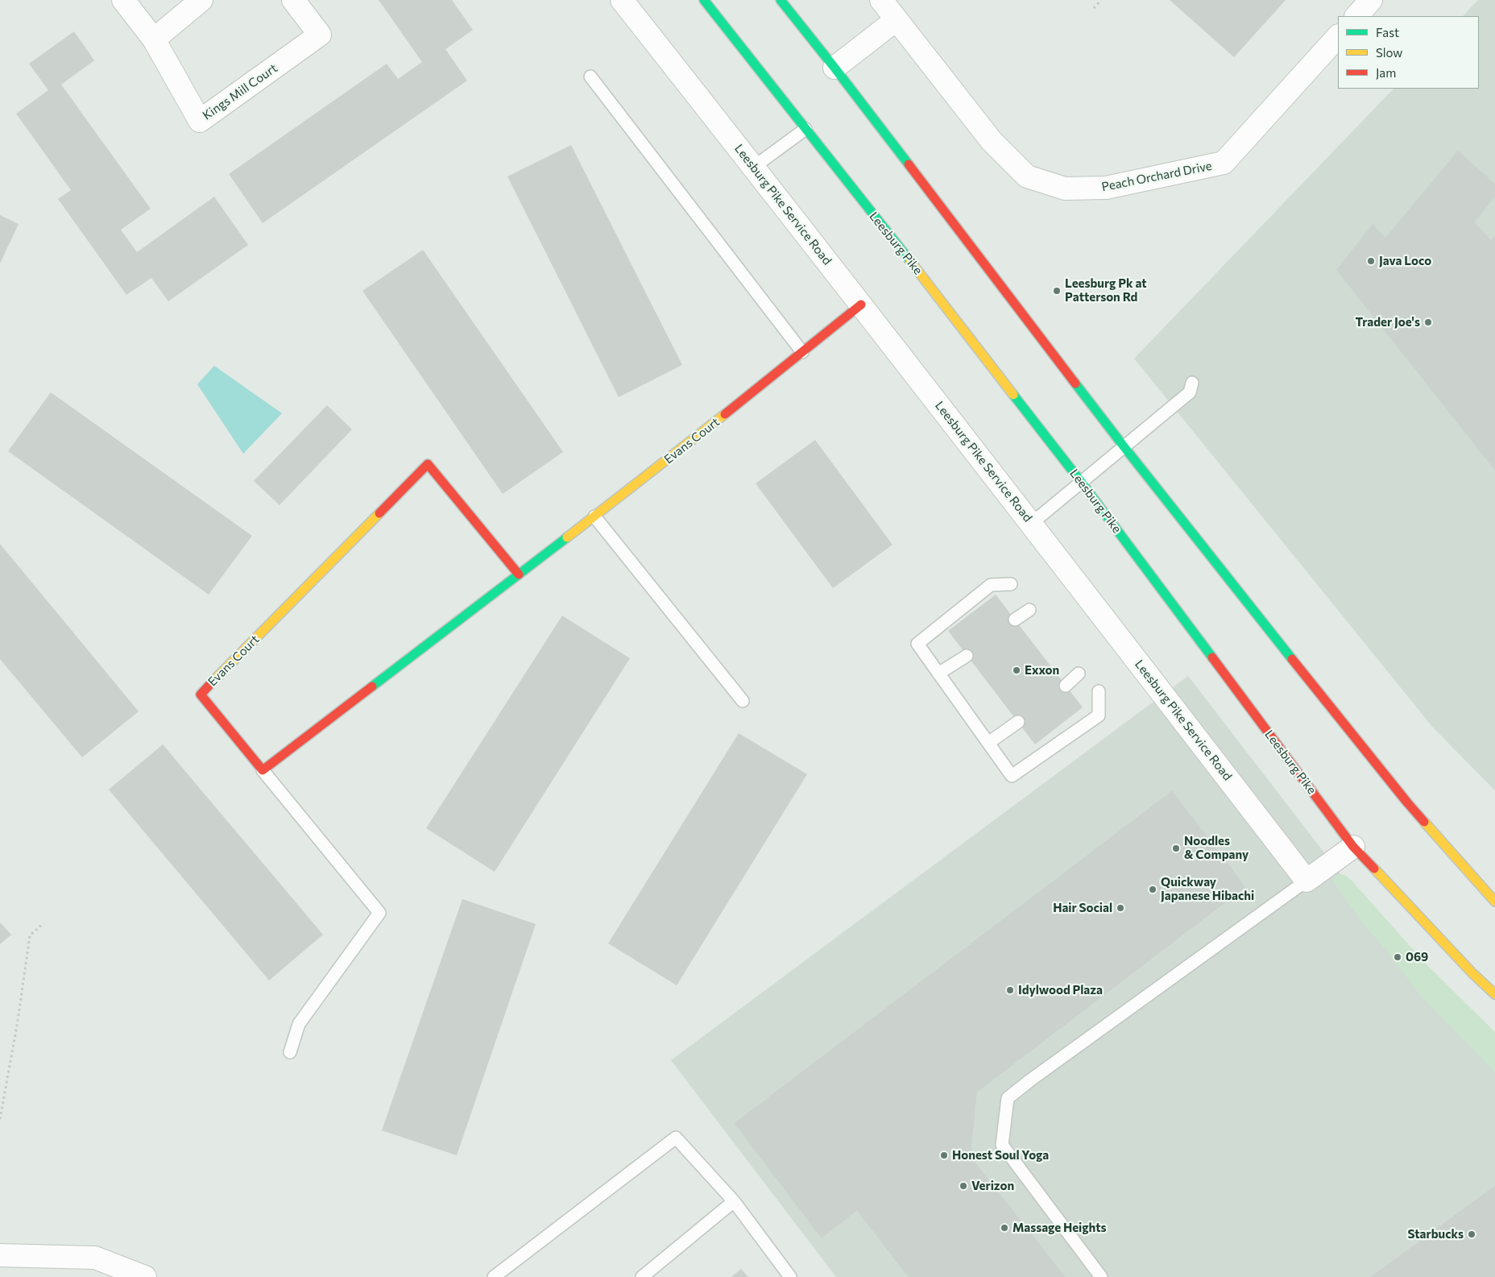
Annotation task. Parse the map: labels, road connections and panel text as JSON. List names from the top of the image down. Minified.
{"streets":{"main road":["Leesburg Pike","Evans Court"],"street":["Kings Mill Court","Peach Orchard Drive","Leesburg Pike Service Road"]},"crossings":[["Leesburg Pike Service Road","Evans Court"]],"places":["Java Loco","Leesburg Pk at Patterson Rd","Trader Joe's","Exxon","Noodles & Company","Quickway Japanese Hibachi","Hair Social","069","Idylwood Plaza","Honest Soul Yoga","Verizon","Massage Heights","Starbucks"],"legend":["Fast","Slow","Jam"]}
